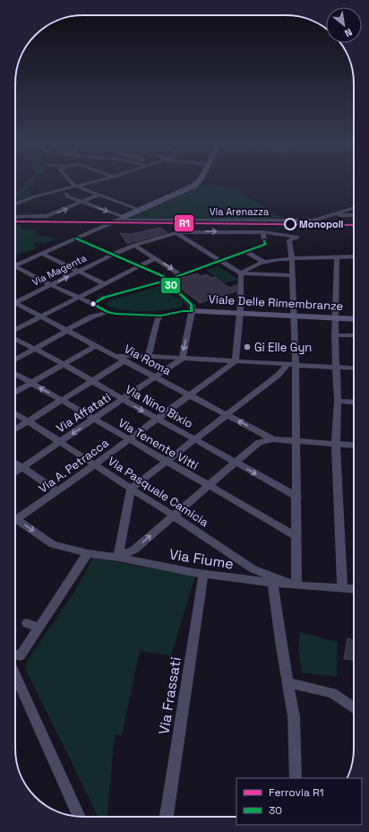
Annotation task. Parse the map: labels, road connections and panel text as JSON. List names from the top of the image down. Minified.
{"streets":{"street":["Via Arenazza","Via Magenta","Viale Delle Rimembranze","Via Roma","Via Nino Bixio","Via Affatati","Via Tenente Vitti","Via A. Petracca","Via Pasquale Camicia","Via Fiume","Via Frassati"]},"crossings":[["Via Roma","Via Affatati"],["Via Roma","Via A. Petracca"],["Via Nino Bixio","Via Affatati"],["Via Nino Bixio","Via A. Petracca"],["Via Affatati","Via Tenente Vitti"],["Via Affatati","Via Pasquale Camicia"],["Via Tenente Vitti","Via A. Petracca"],["Via A. Petracca","Via Pasquale Camicia"],["Via Pasquale Camicia","Via Fiume"],["Via Fiume","Via Frassati"]],"places":["Monopoli","Gi Elle Gyn"],"lines":["rail line R1","transit line 30"],"legend":["Ferrovia R1","30"],"north":"bottom right"}
